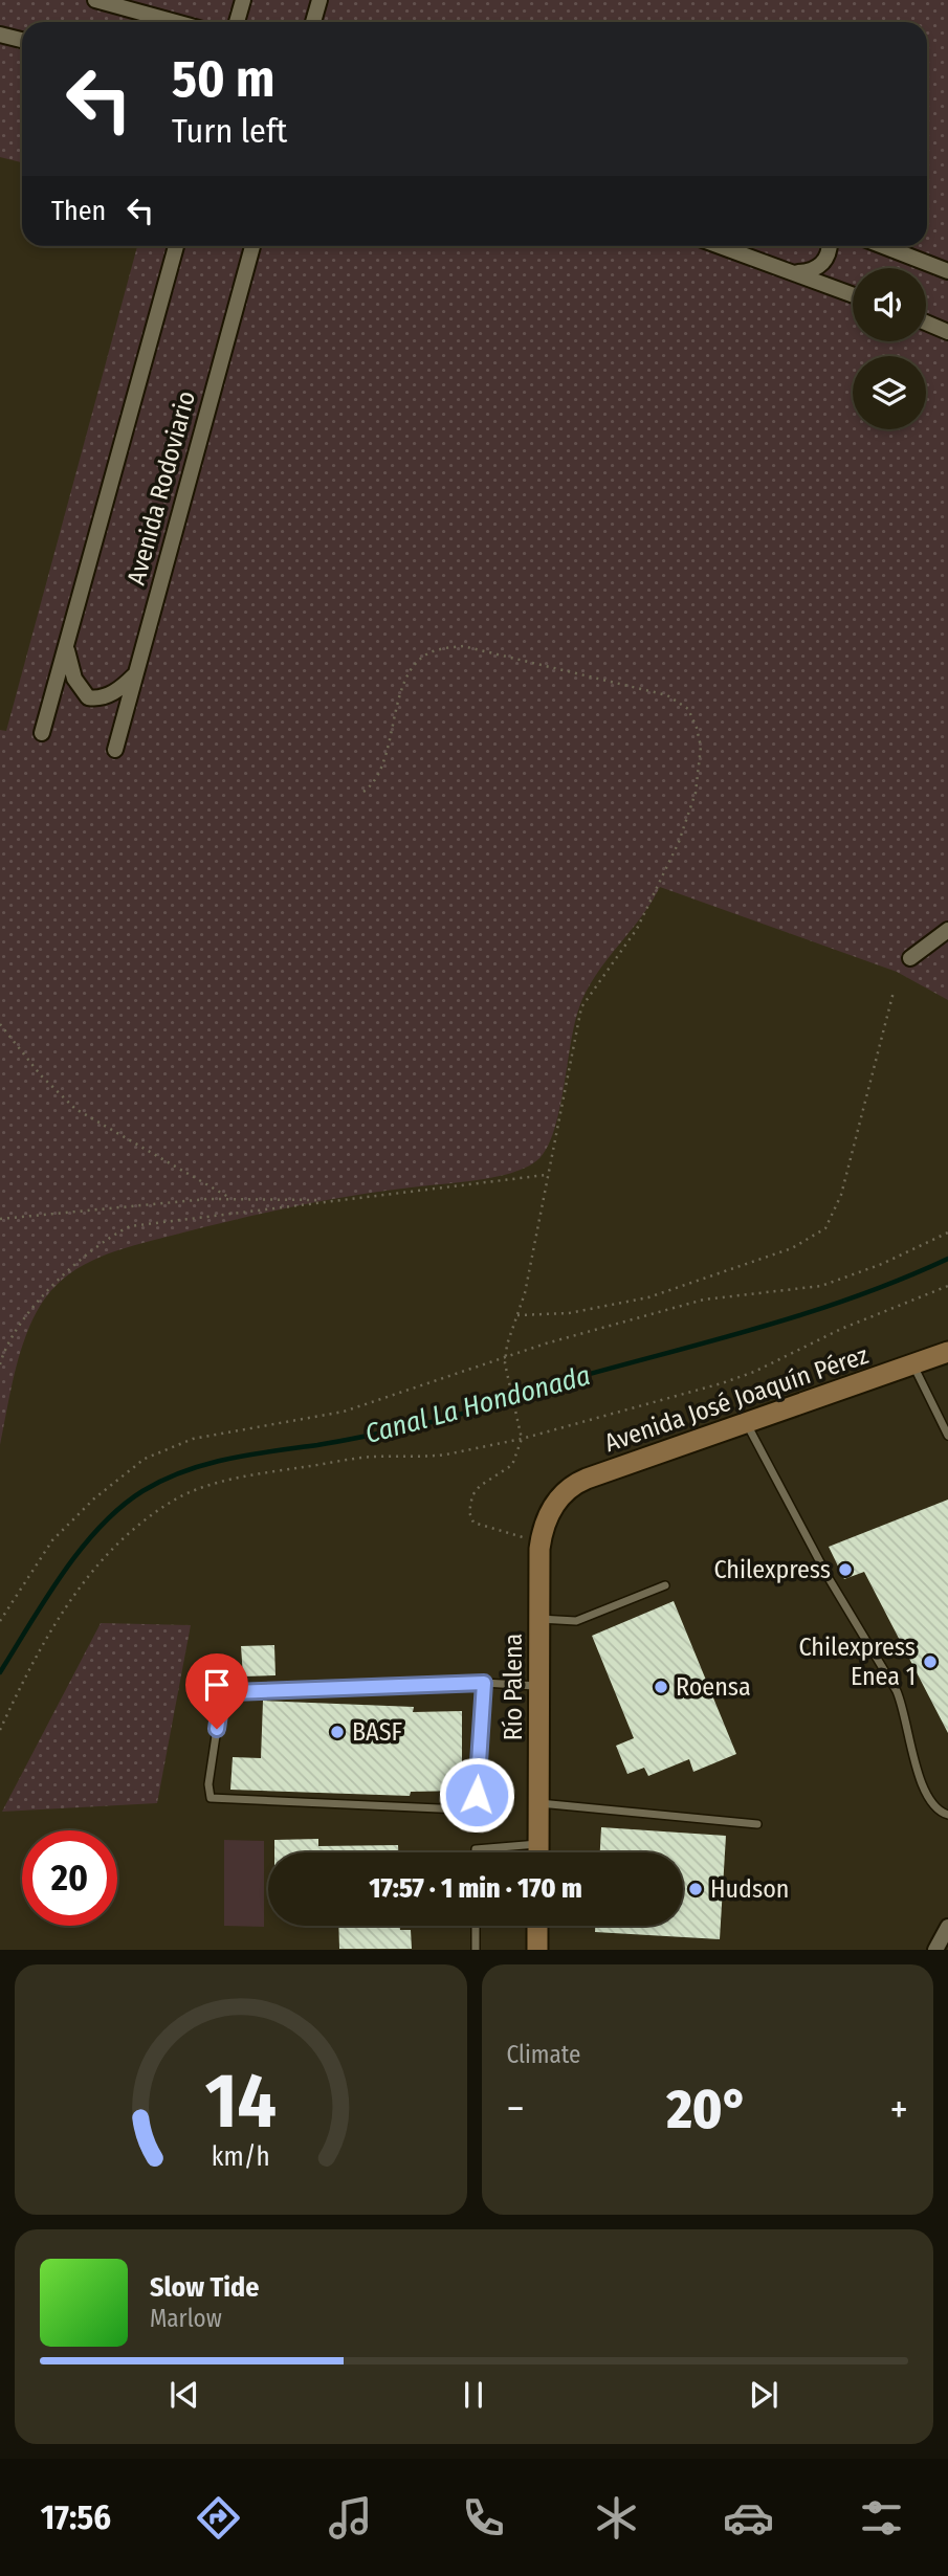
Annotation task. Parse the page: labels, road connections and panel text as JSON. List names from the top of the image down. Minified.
{"streets":{"main road":["Avenida José Joaquín Pérez","Río Palena"],"street":["Avenida Rodoviario"]},"crossings":[["Avenida José Joaquín Pérez","Río Palena"]],"water":["Canal La Hondonada"],"places":["Chilexpress","Chilexpress Enea 1","Roensa","BASF","Hudson"],"page":{"turn":["50 m","Turn left"],"then":"Then","limit":"20","trip":"17:57 · 1 min · 170 m","tile":"Climate","heat":["−","20°","+"],"song":["Slow Tide","Marlow"],"tabs":"17:56","gauge":["14","km/h"]}}
